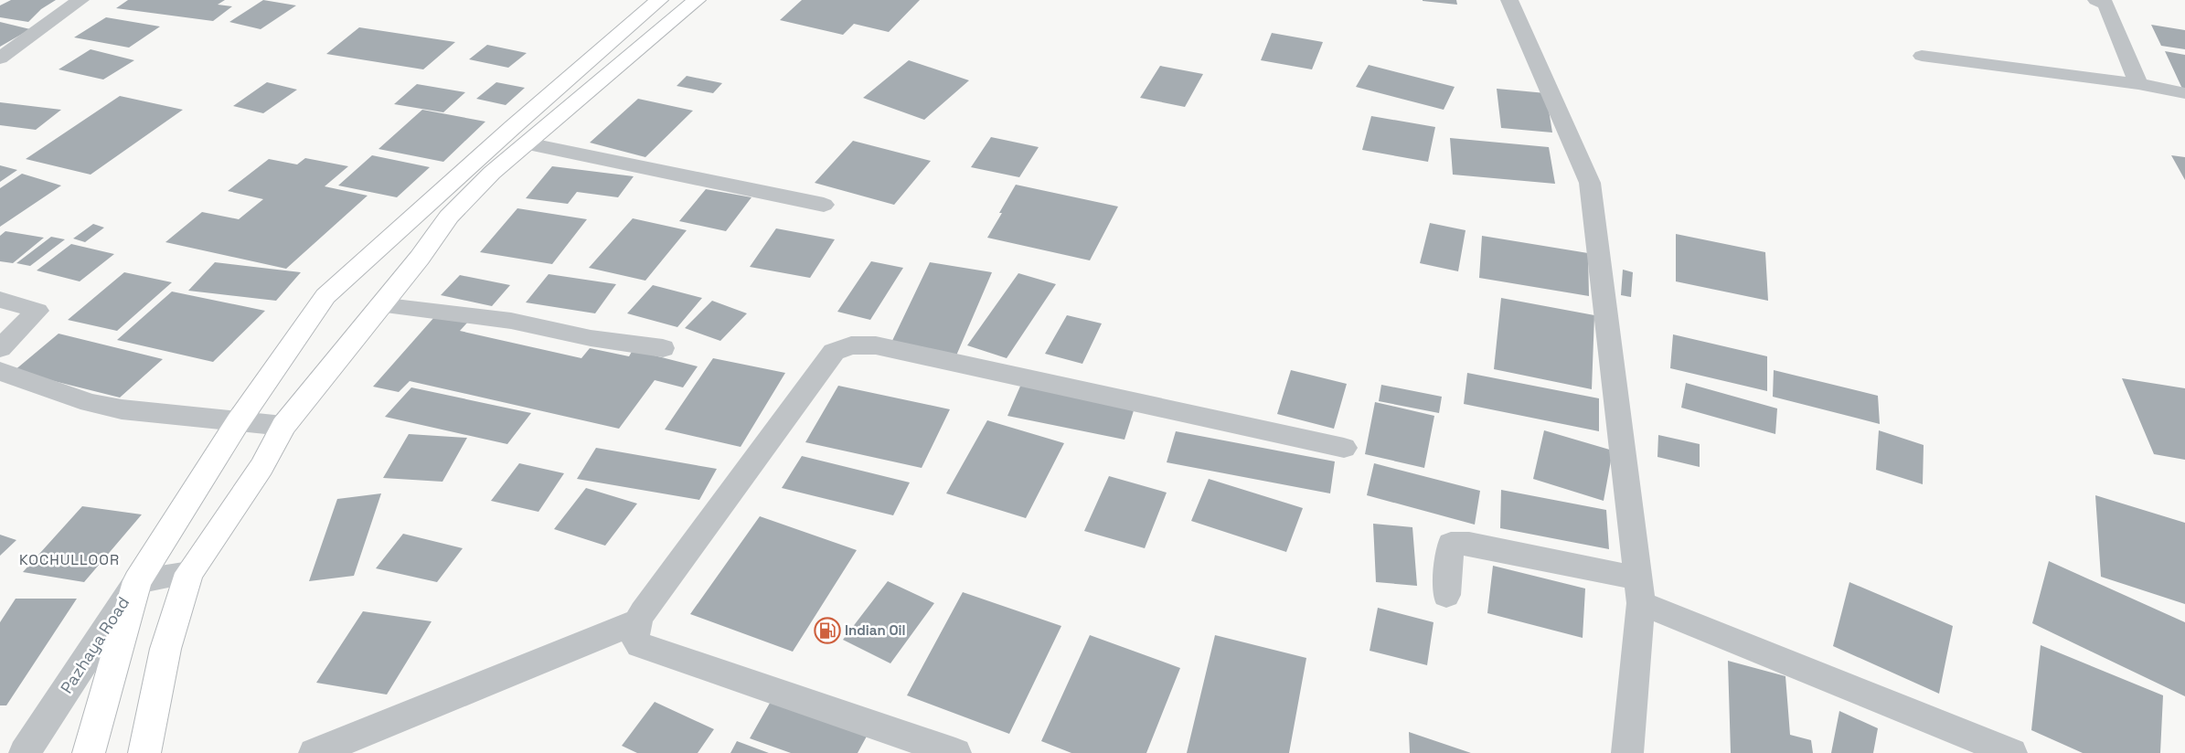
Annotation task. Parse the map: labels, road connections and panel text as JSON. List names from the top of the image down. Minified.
{"streets":{"street":["Pazhaya Road"]},"districts":["KOCHULLOOR"],"places":{"fuel station":["Indian Oil"]}}
